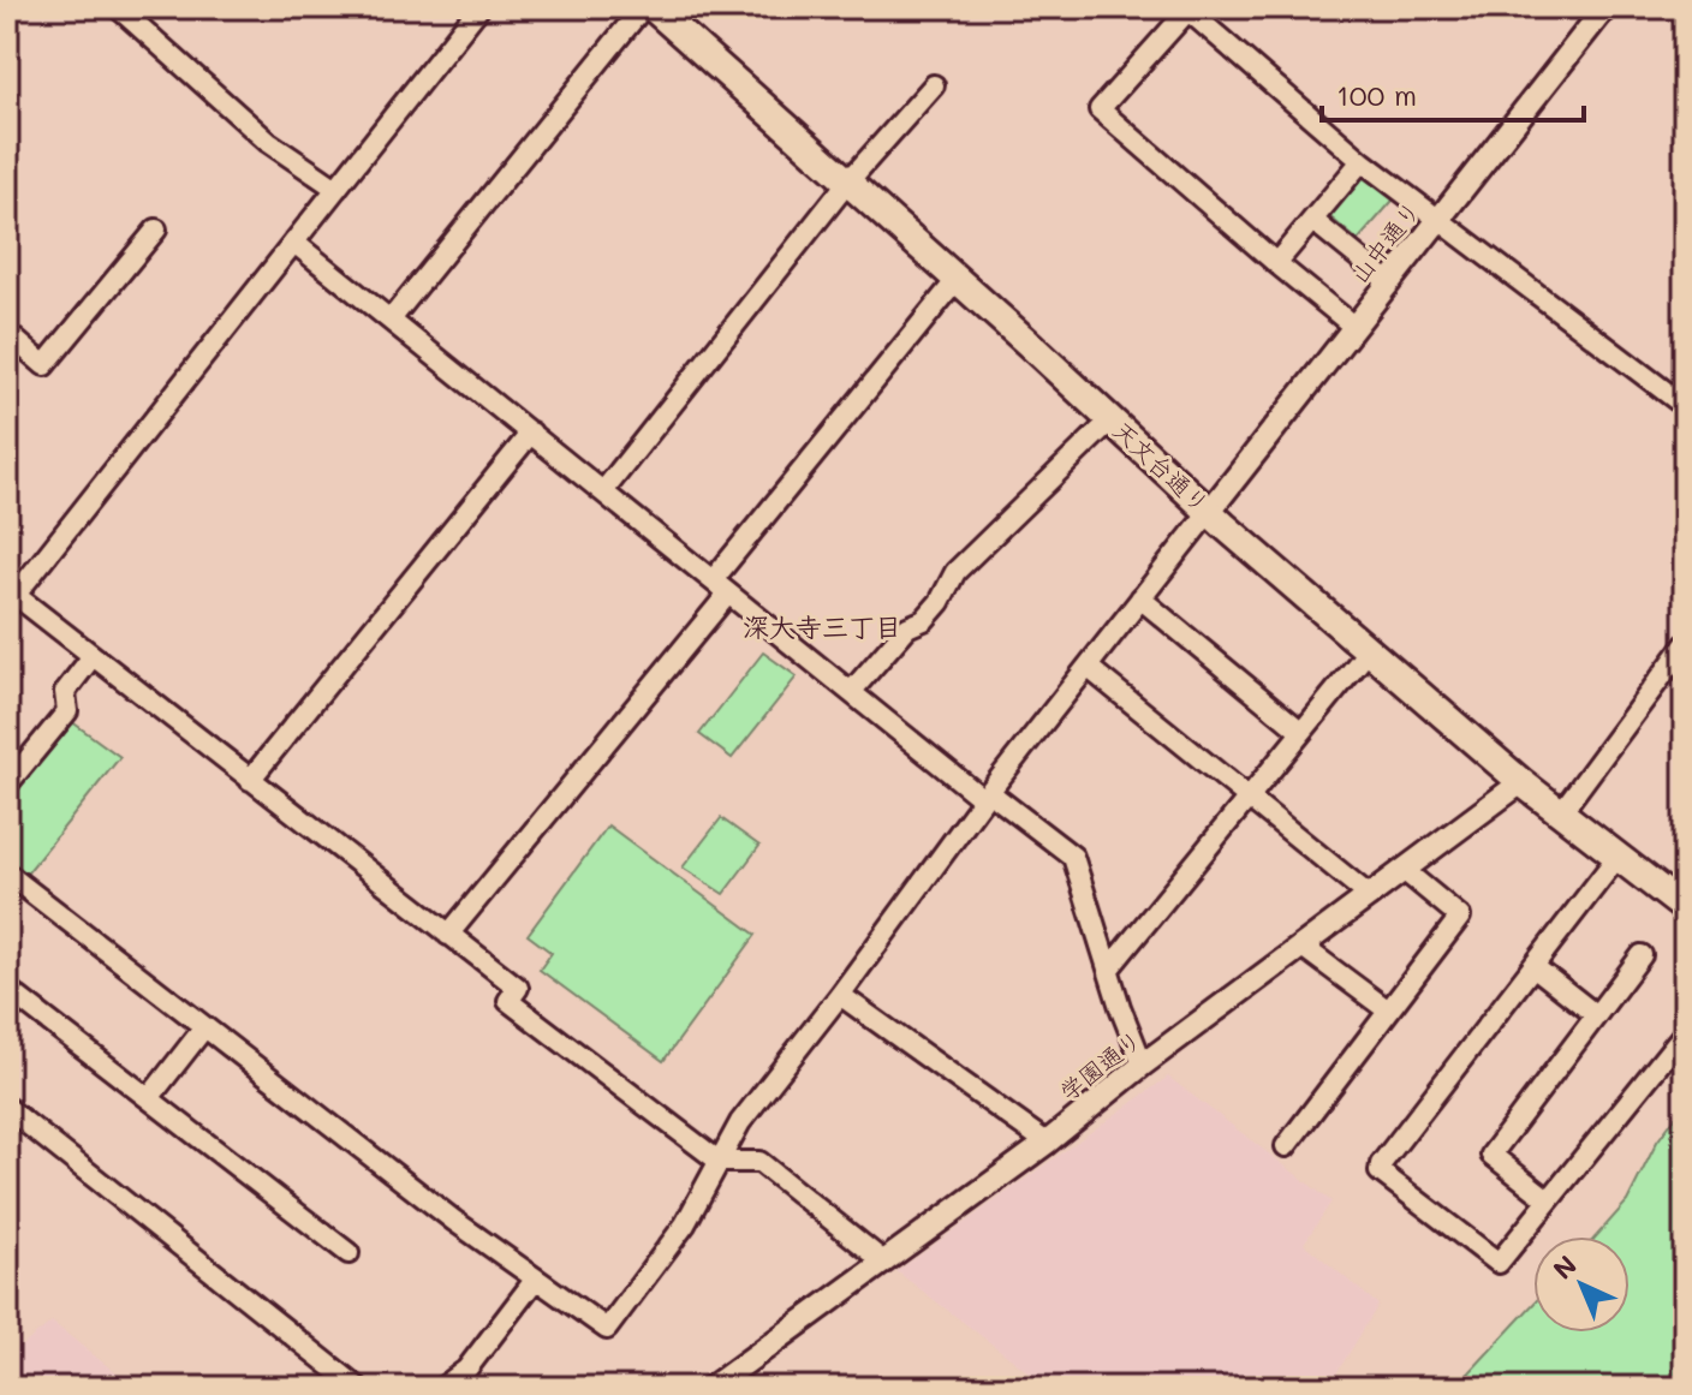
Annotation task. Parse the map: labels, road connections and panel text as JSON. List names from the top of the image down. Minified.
{"streets":{"main road":["天文台通り"],"street":["山中通り","学園通り"]},"crossings":[["山中通り","天文台通り"],["天文台通り","学園通り"]],"districts":["深大寺三丁目"],"scale_bar":"100 m","north":"top left"}
